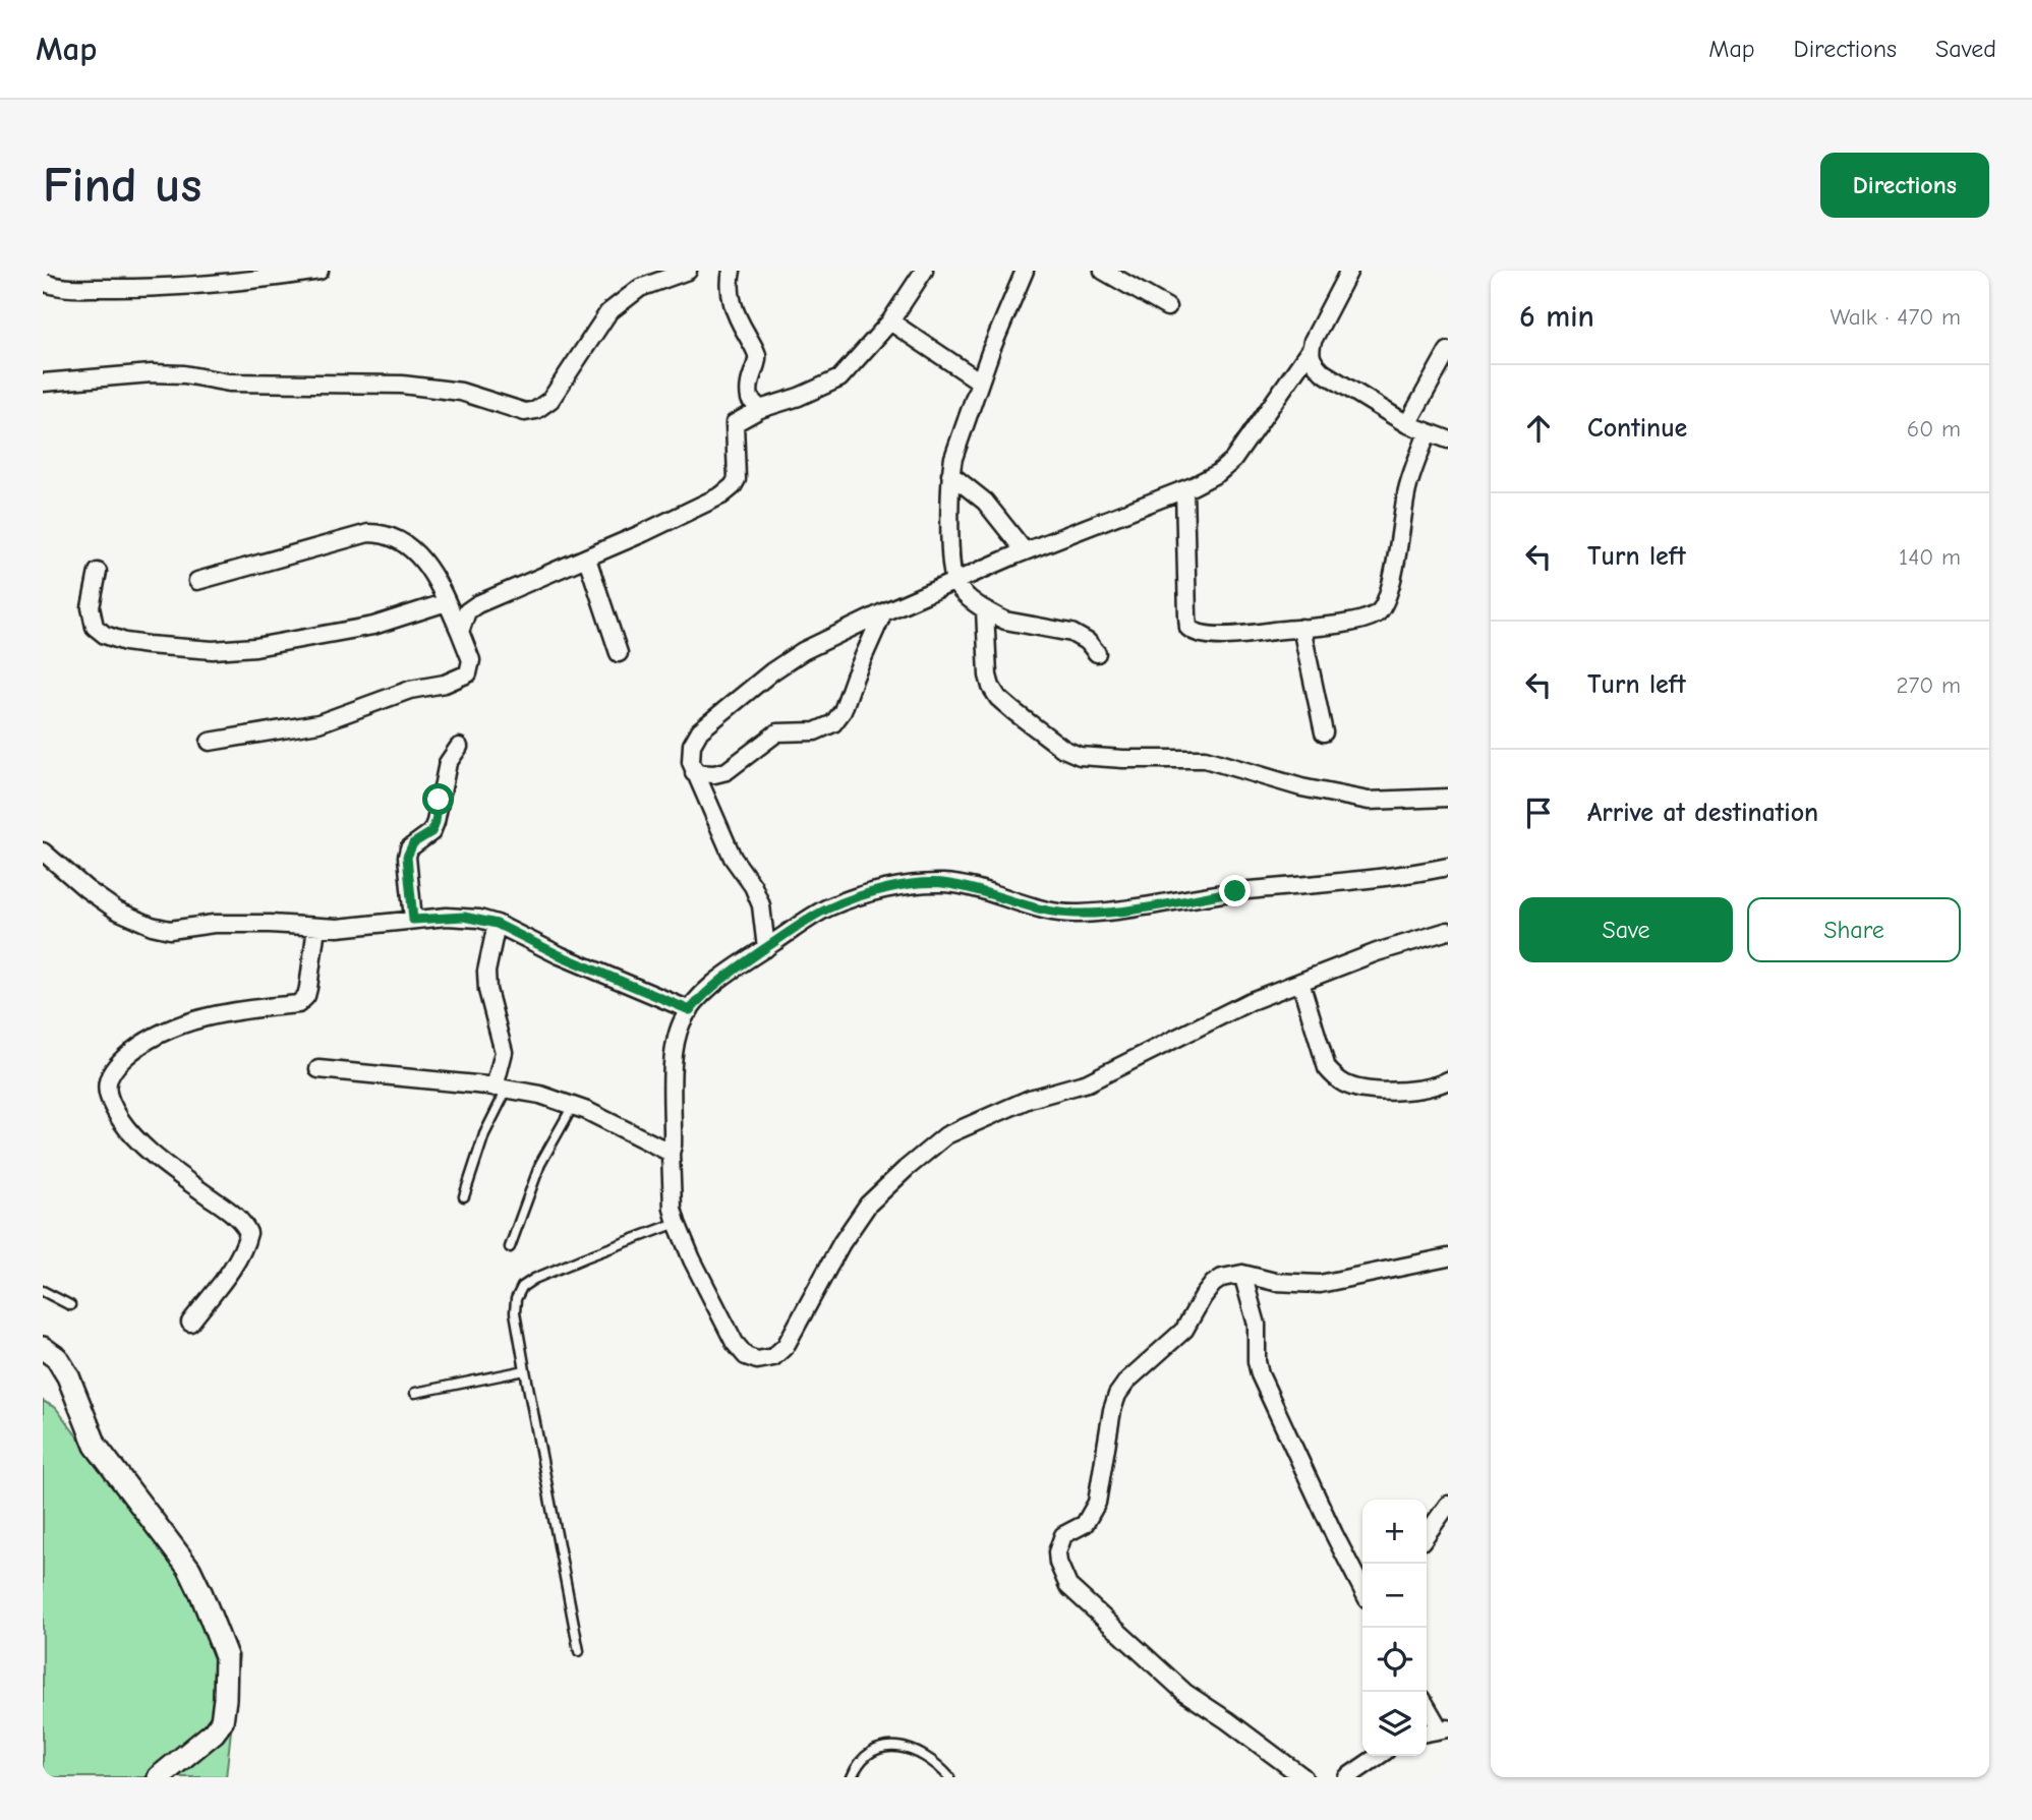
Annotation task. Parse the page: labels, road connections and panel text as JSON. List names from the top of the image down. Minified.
{"page":{"header":"Map","nav":["Map","Directions","Saved"],"buttons":["Directions",["Save","Share"]],"title":"Find us","heading":["6 min","Walk · 470 m"],"list":[["Continue","60 m"],["Turn left","140 m"],["Turn left","270 m"],"Arrive at destination"],"map_buttons":["+","−"]}}
